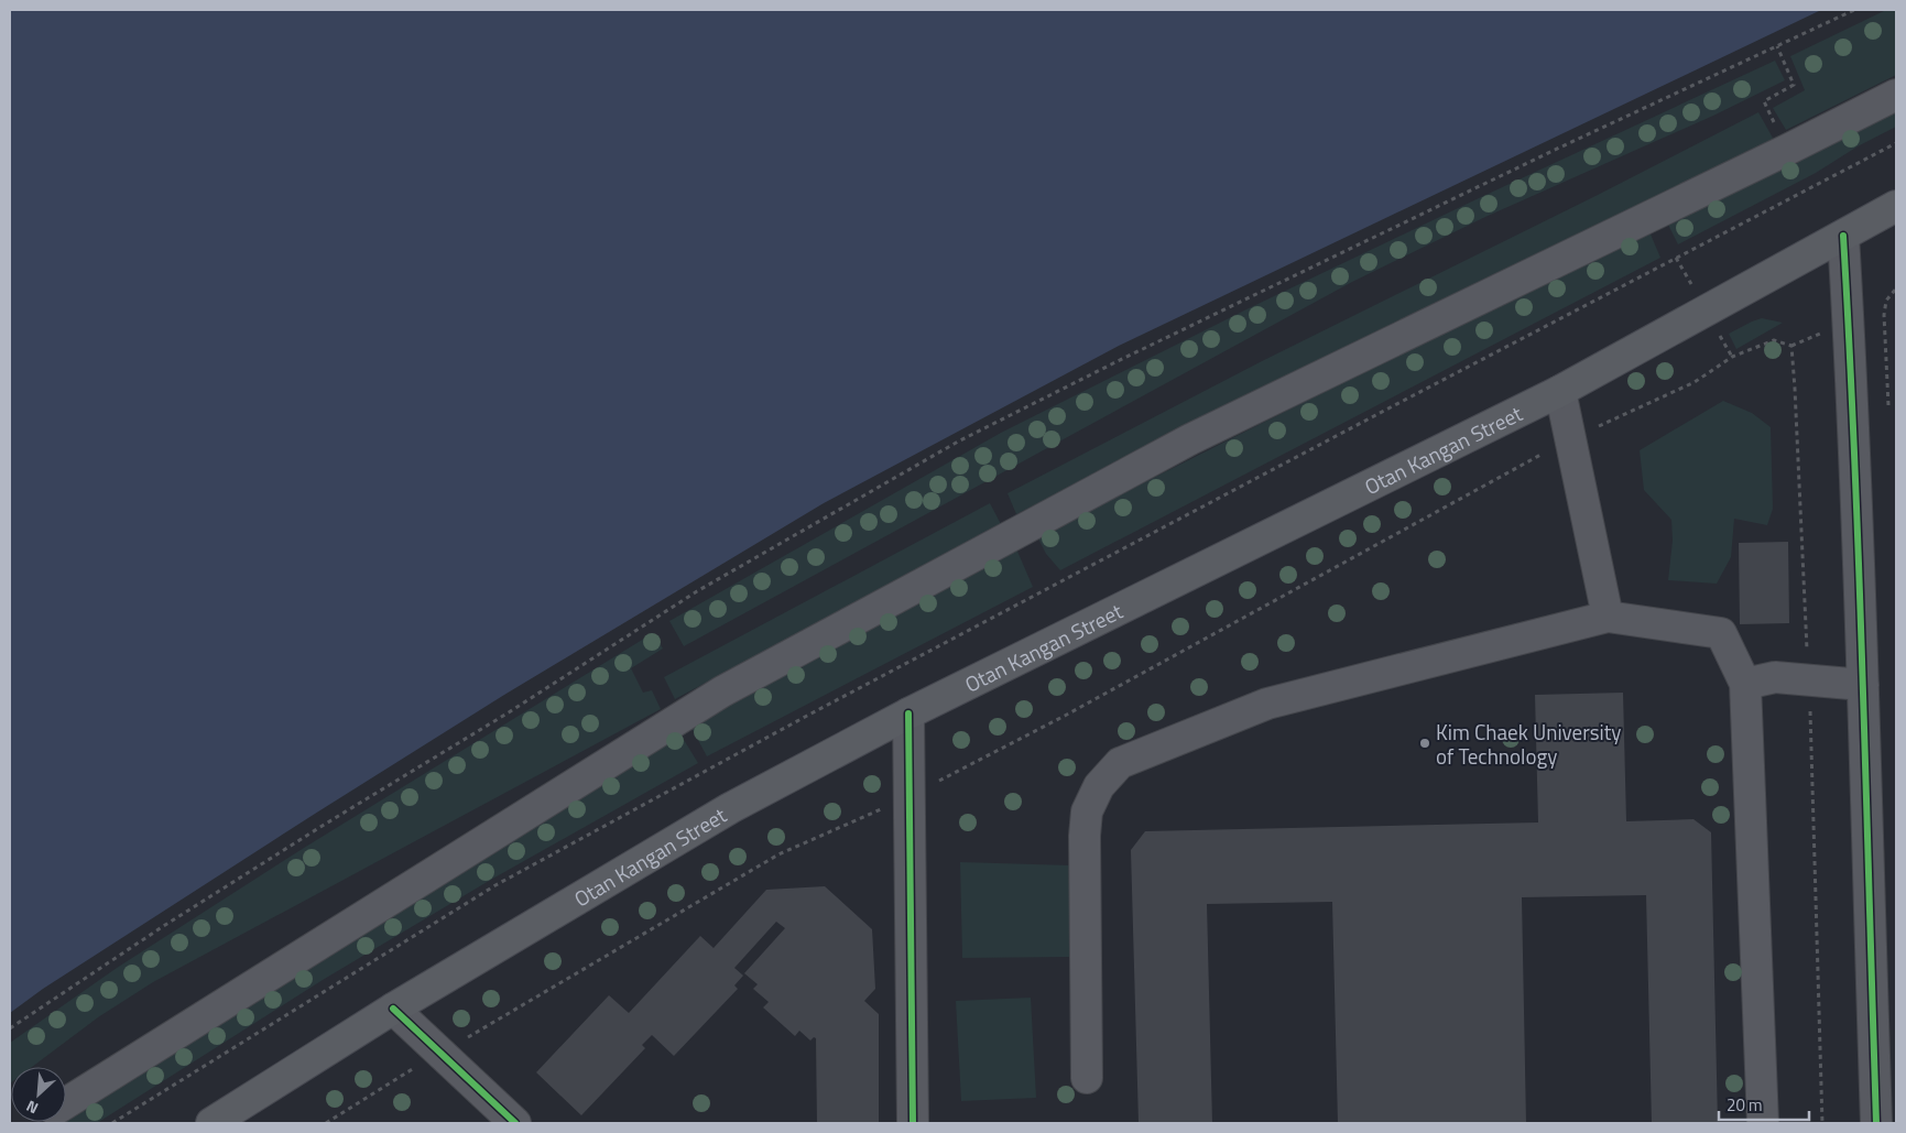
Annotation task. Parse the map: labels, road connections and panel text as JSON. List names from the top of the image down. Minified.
{"streets":{"main road":["Otan Kangan Street"]},"places":["Kim Chaek University of Technology"],"scale_bar":"20 m","north":"bottom left"}
